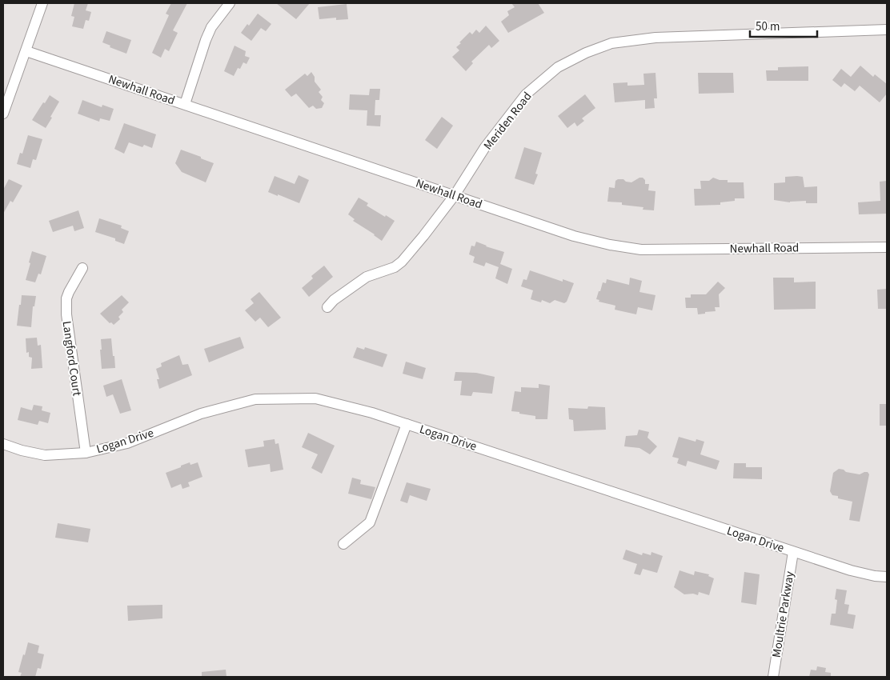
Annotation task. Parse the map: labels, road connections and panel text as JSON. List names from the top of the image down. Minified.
{"streets":{"street":["Newhall Road","Meriden Road","Langford Court","Logan Drive","Moultrie Parkway"]},"crossings":[["Newhall Road","Meriden Road"],["Langford Court","Logan Drive"],["Logan Drive","Moultrie Parkway"]],"scale_bar":"50 m"}
